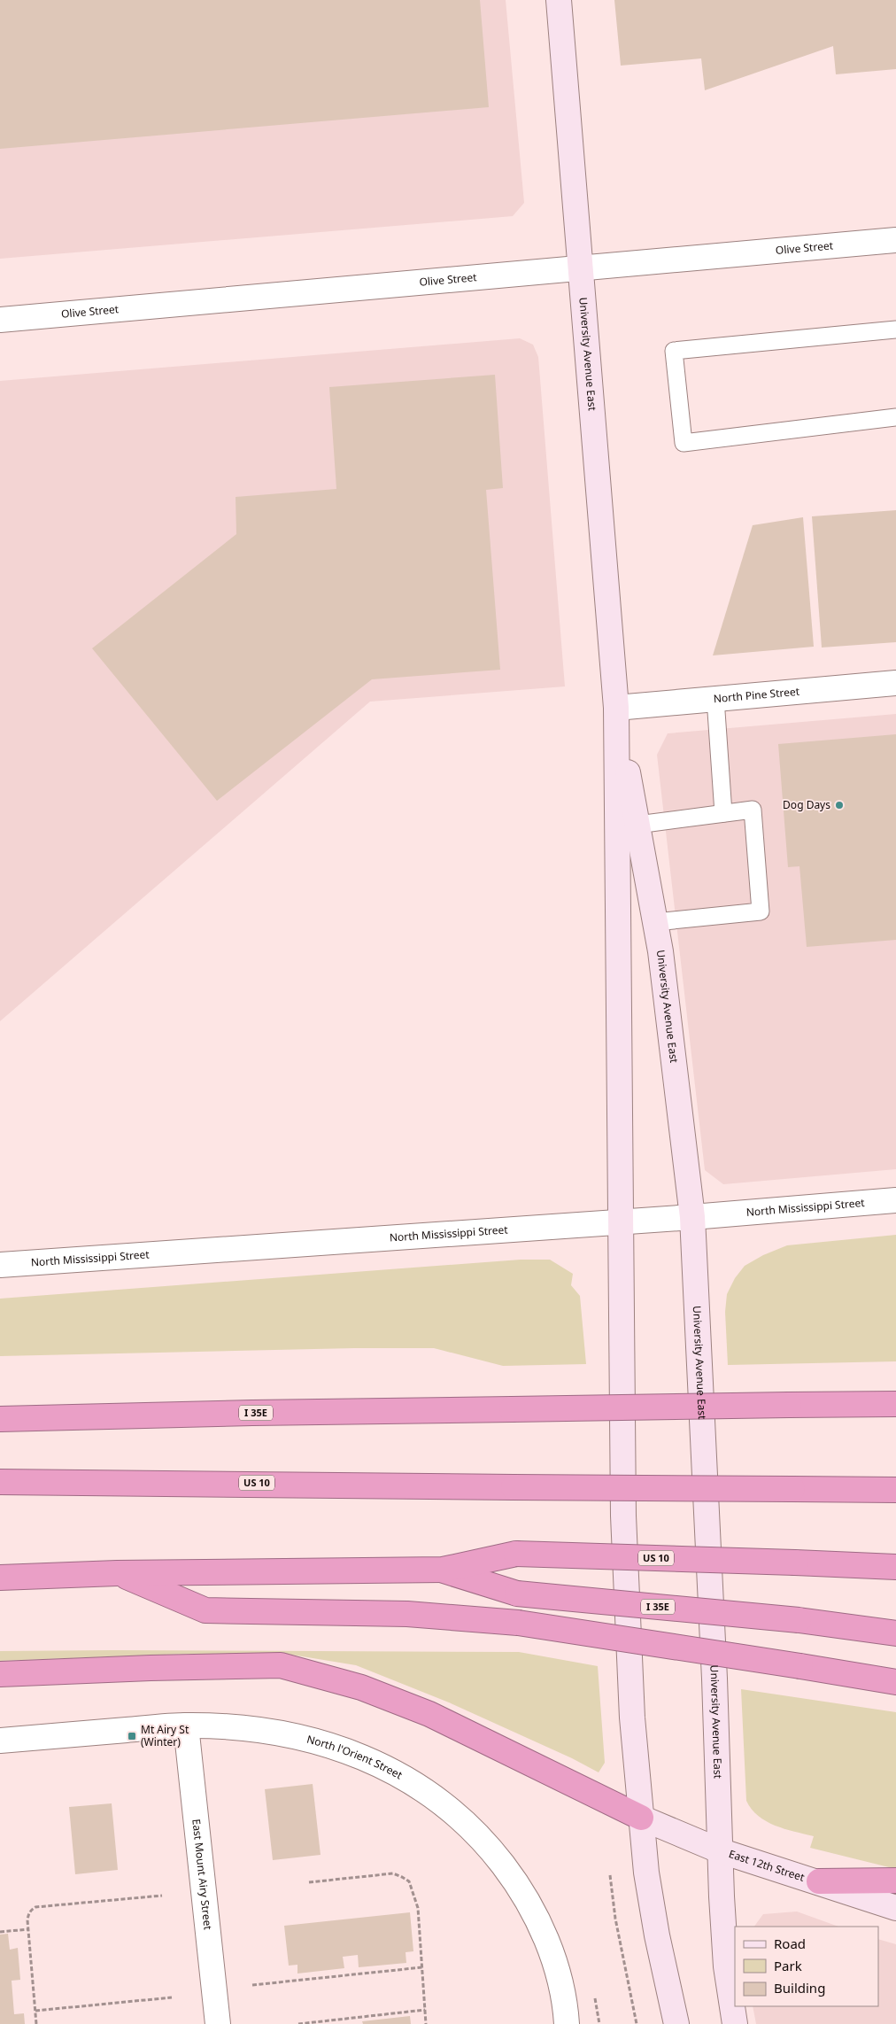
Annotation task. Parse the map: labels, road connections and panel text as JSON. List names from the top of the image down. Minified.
{"streets":{"highway":["I 35E","US 10"],"main road":["University Avenue East","East 12th Street"],"street":["Olive Street","North Pine Street","North Mississippi Street","North l'Orient Street","East Mount Airy Street"]},"crossings":[["Olive Street","University Avenue East"],["University Avenue East","North Pine Street"],["University Avenue East","North Mississippi Street"],["University Avenue East","East 12th Street"],["I 35E","US 10"],["North l'Orient Street","East Mount Airy Street"]],"places":{"other":["Dog Days"],"transit":["Mt Airy St (Winter)"]},"legend":["Road","Park","Building"]}
